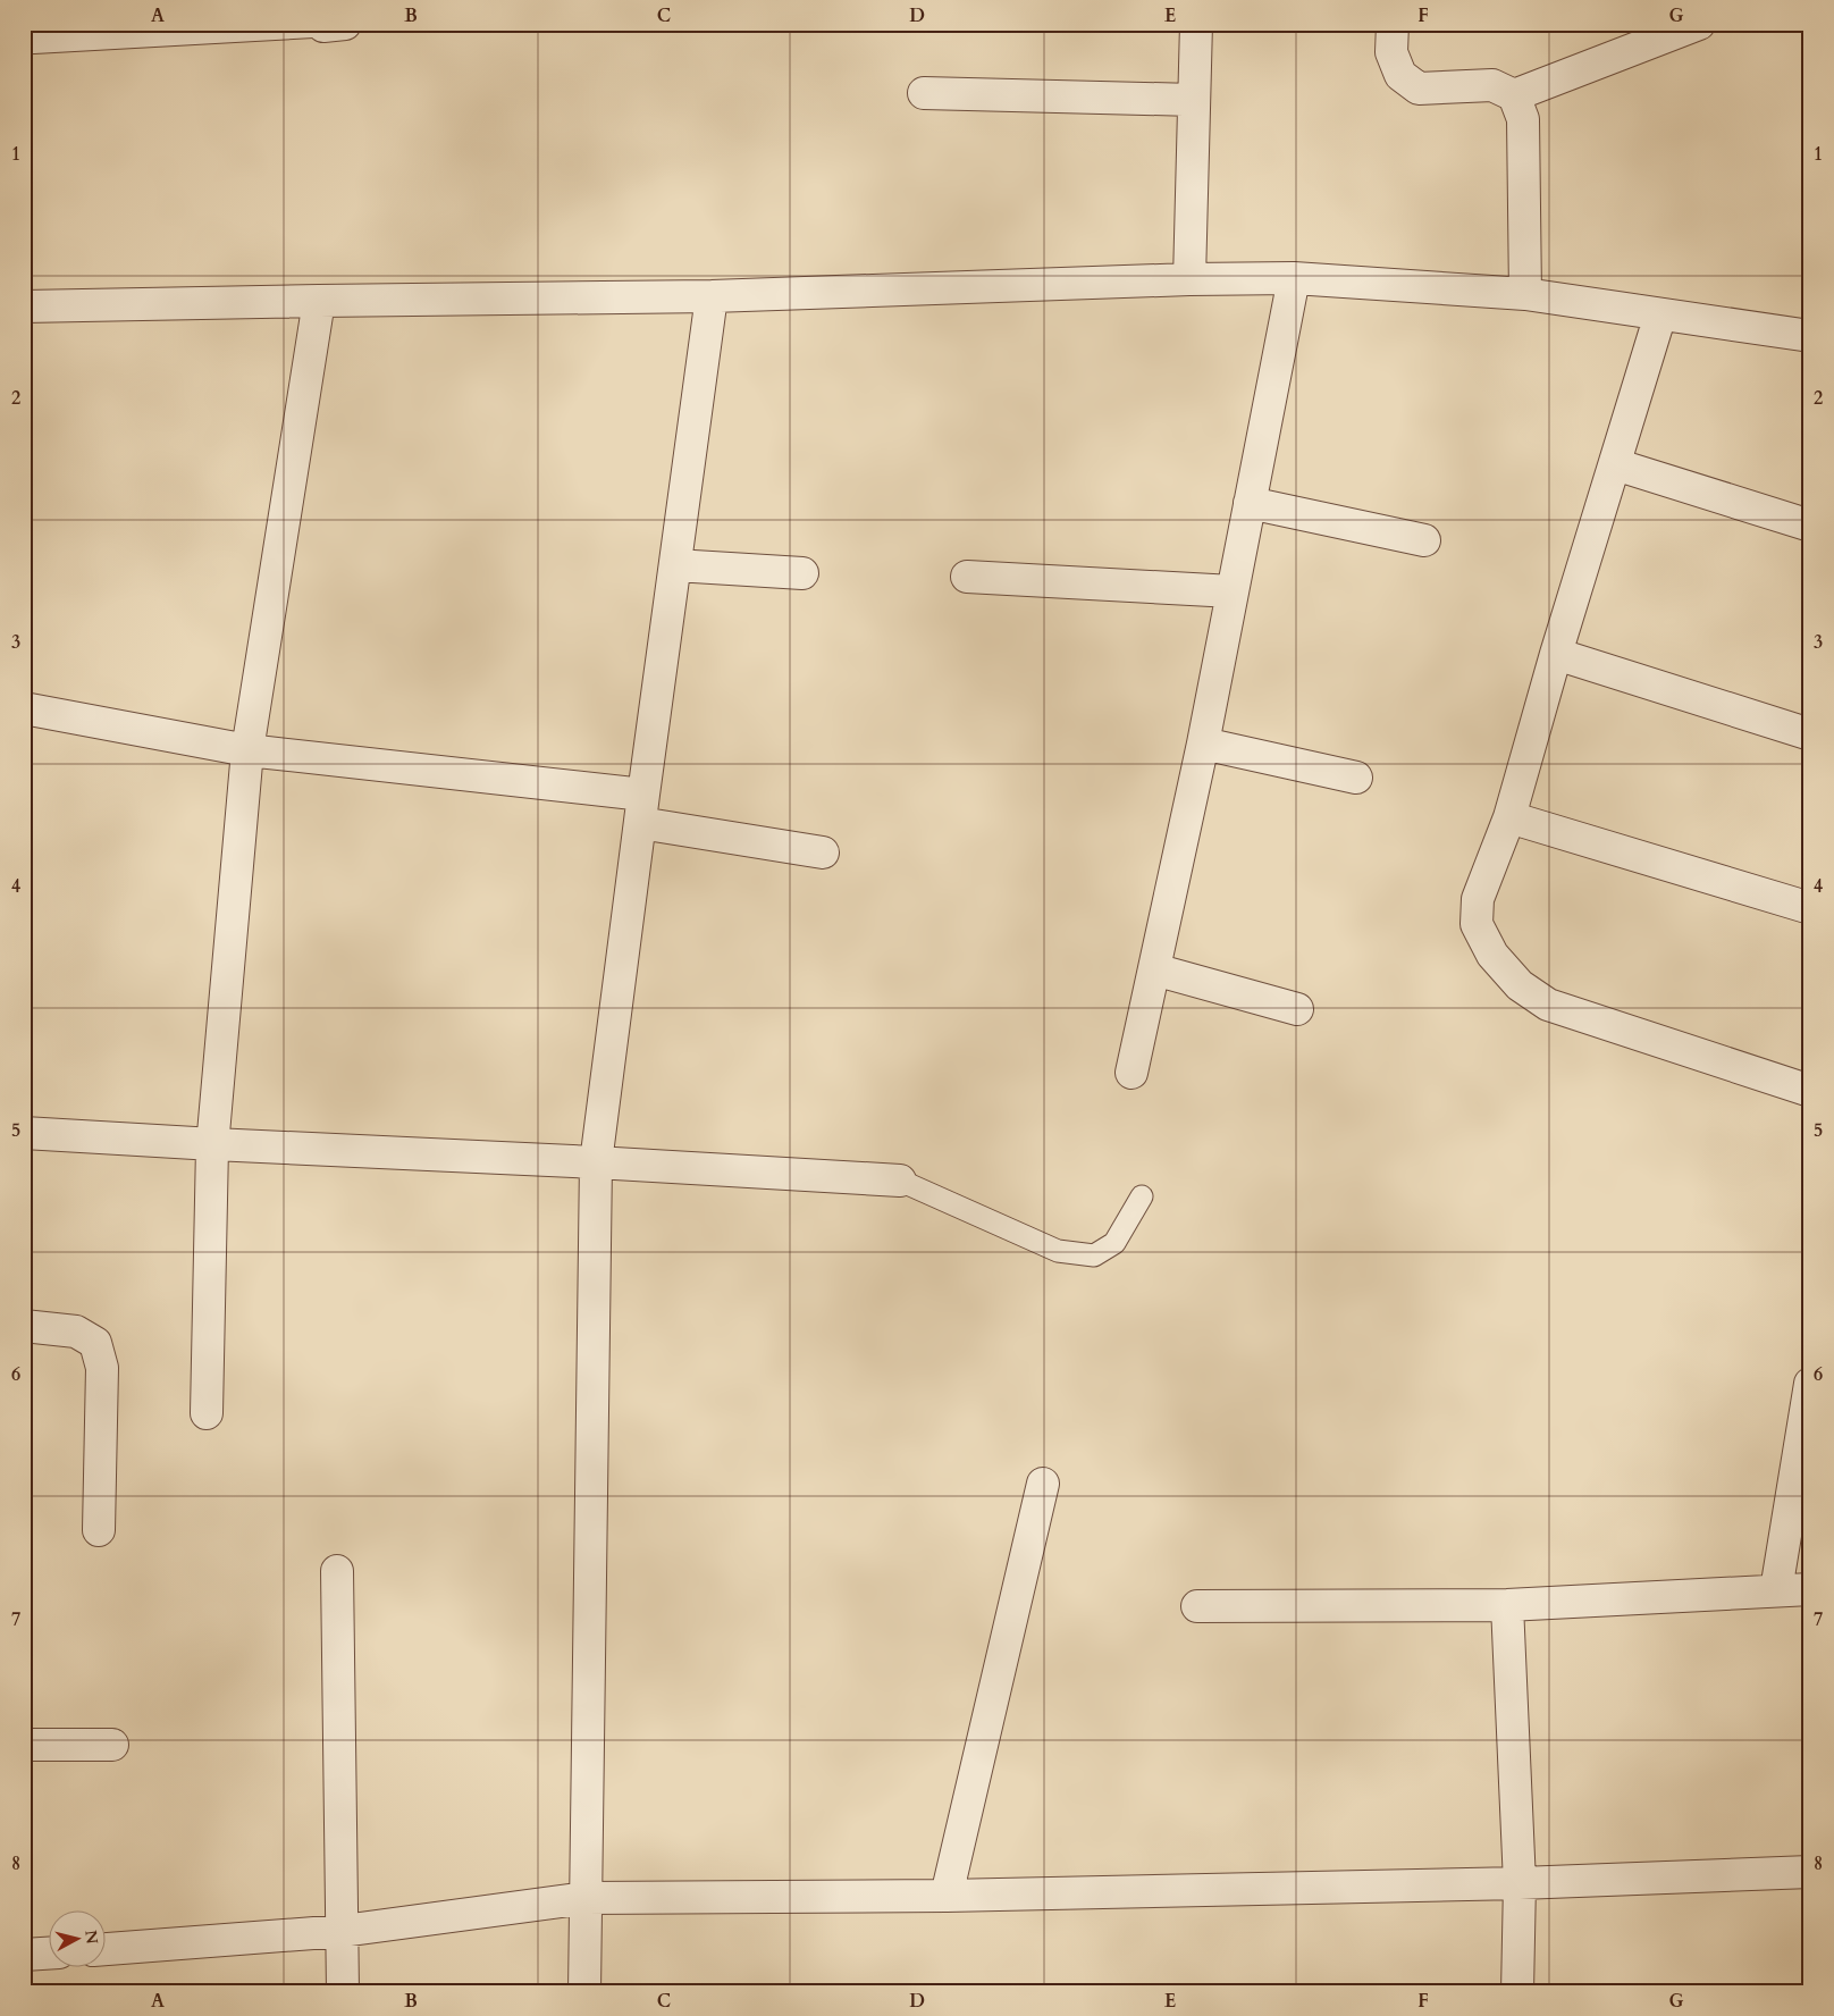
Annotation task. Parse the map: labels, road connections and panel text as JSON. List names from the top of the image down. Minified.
{"north":"right","grid":{"columns":["A","B","C","D","E","F","G"],"rows":["1","2","3","4","5","6","7","8"]}}
